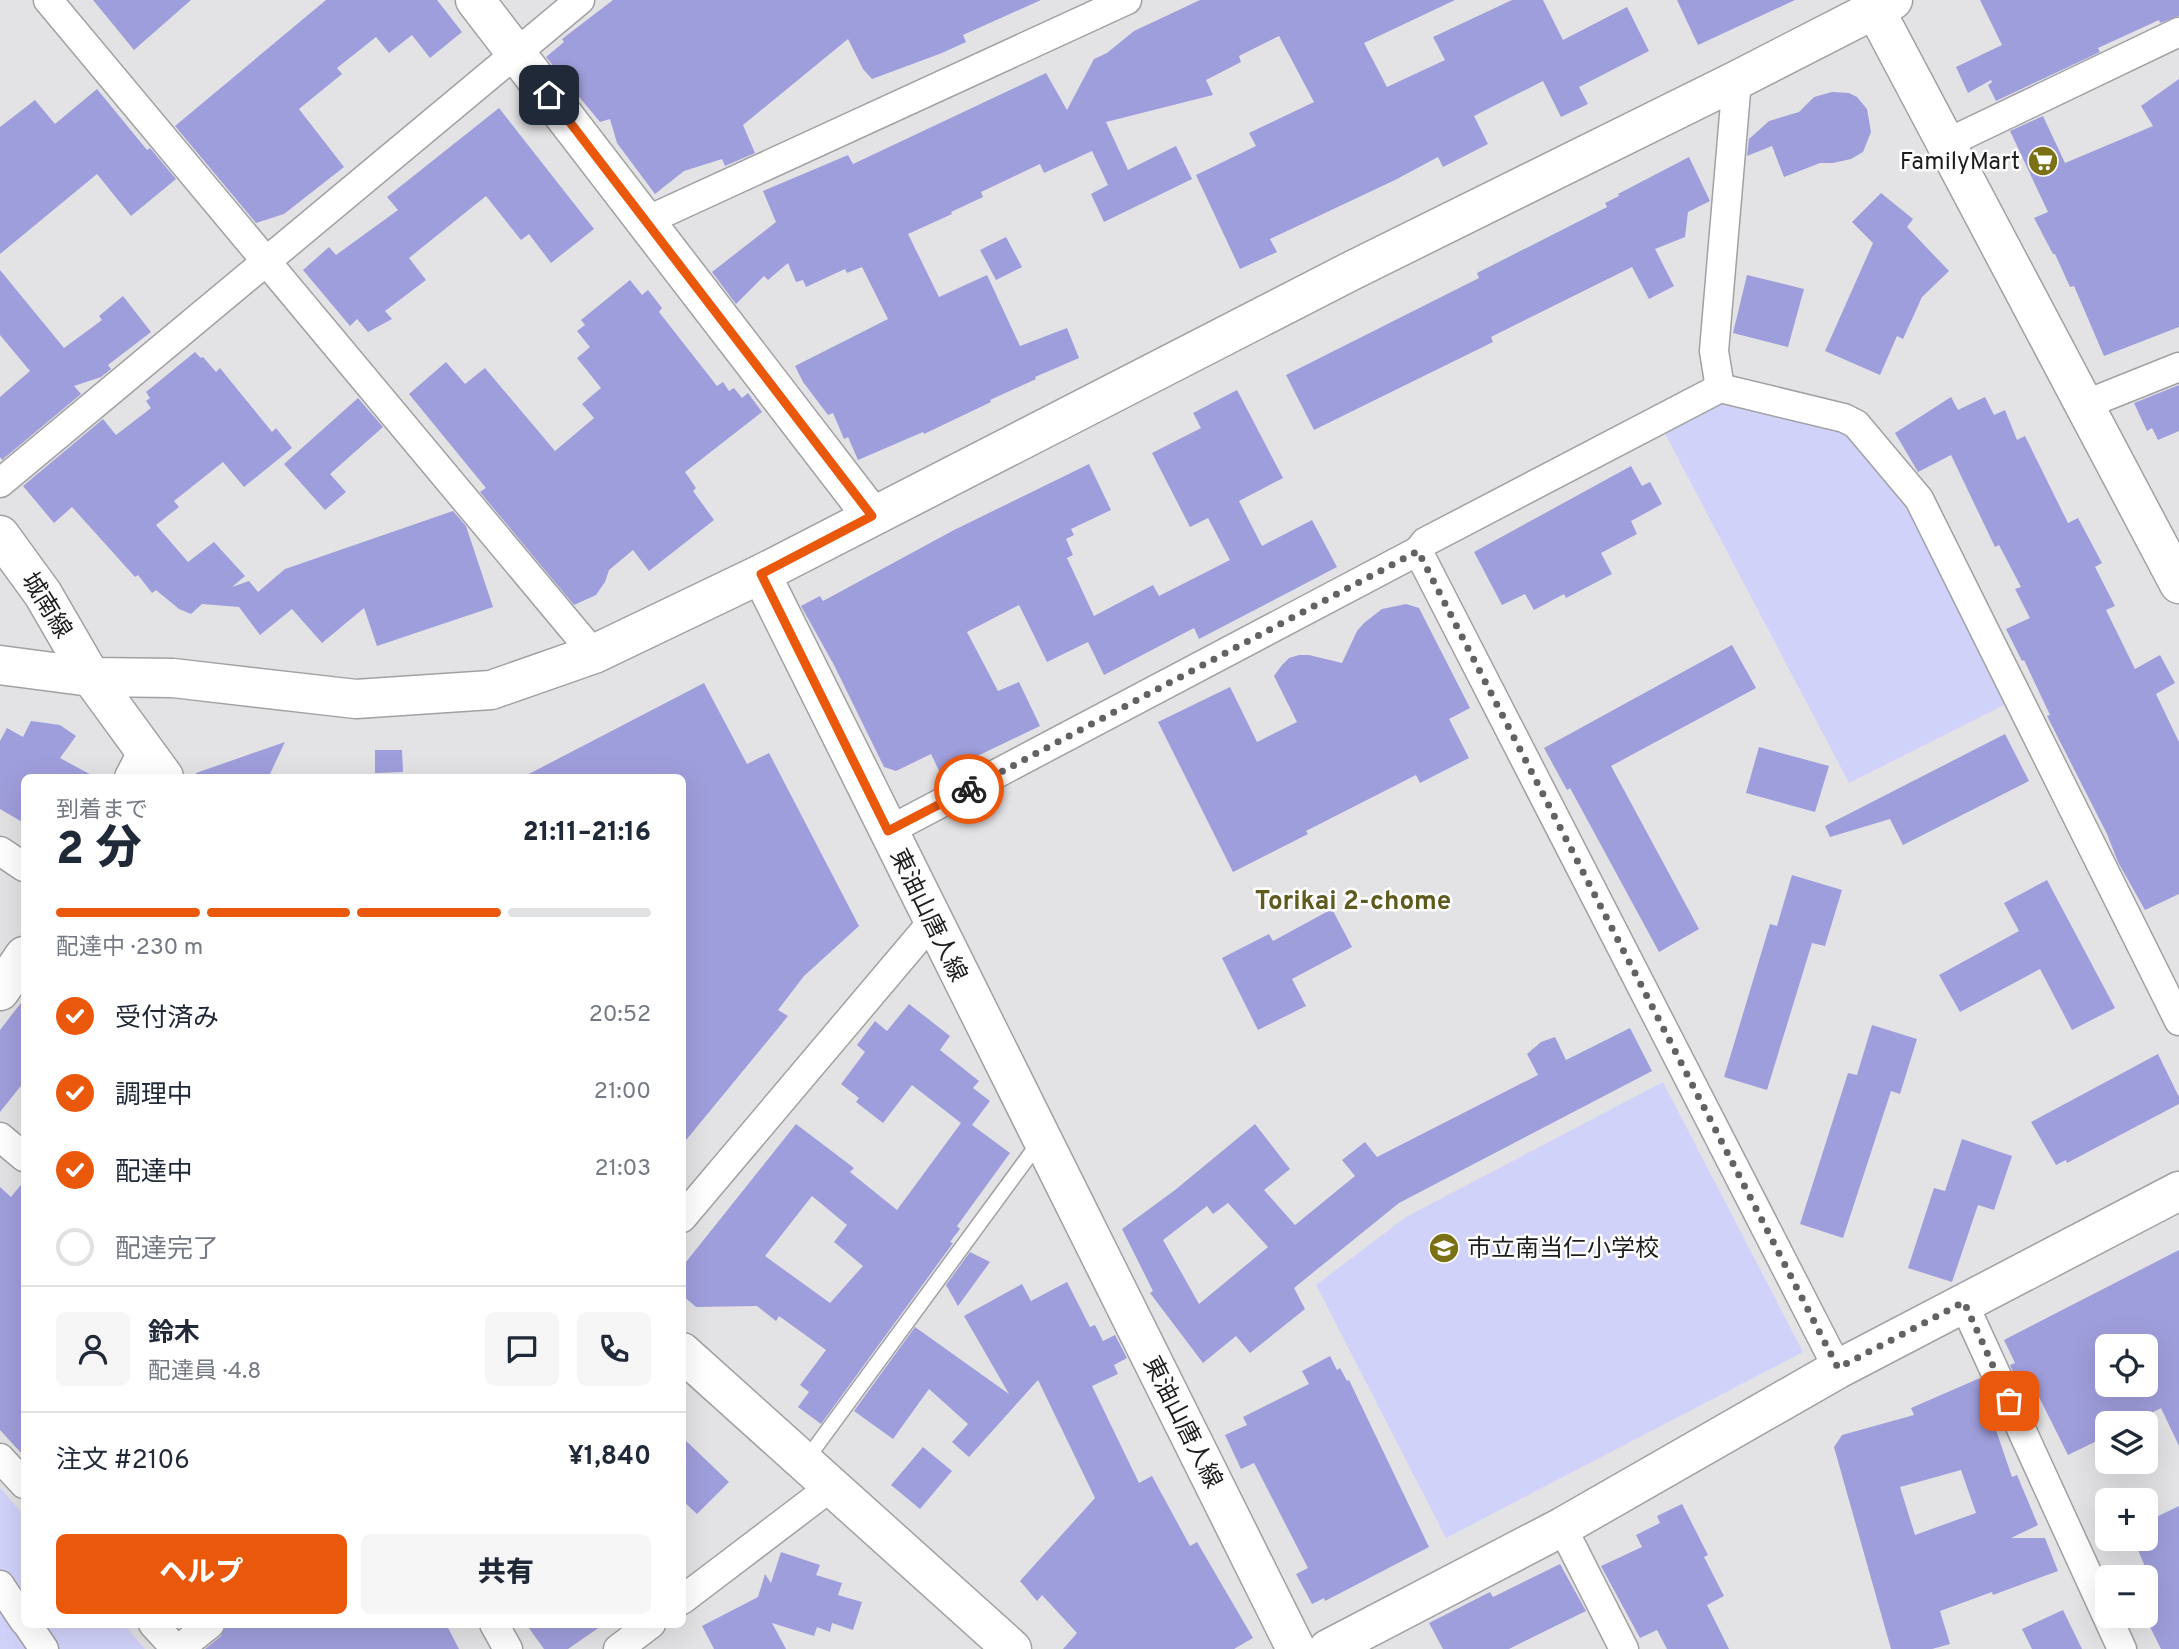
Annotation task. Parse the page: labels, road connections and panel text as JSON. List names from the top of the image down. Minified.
{"streets":{"street":["城南線","東油山唐人線"]},"districts":["Torikai 2-chome"],"places":{"supermarket":["FamilyMart"],"school or university":["市立南当仁小学校"]},"page":{"heading":["2 分","到着まで","21:11–21:16"],"panel":["鈴木","配達員 · 4.8","注文 #2106","¥1,840"],"bar":"配達中 · 230 m","list":[["受付済み","20:52"],["調理中","21:00"],["配達中","21:03"],"配達完了"],"map_buttons":["+","−"],"buttons":["ヘルプ","共有"]}}
